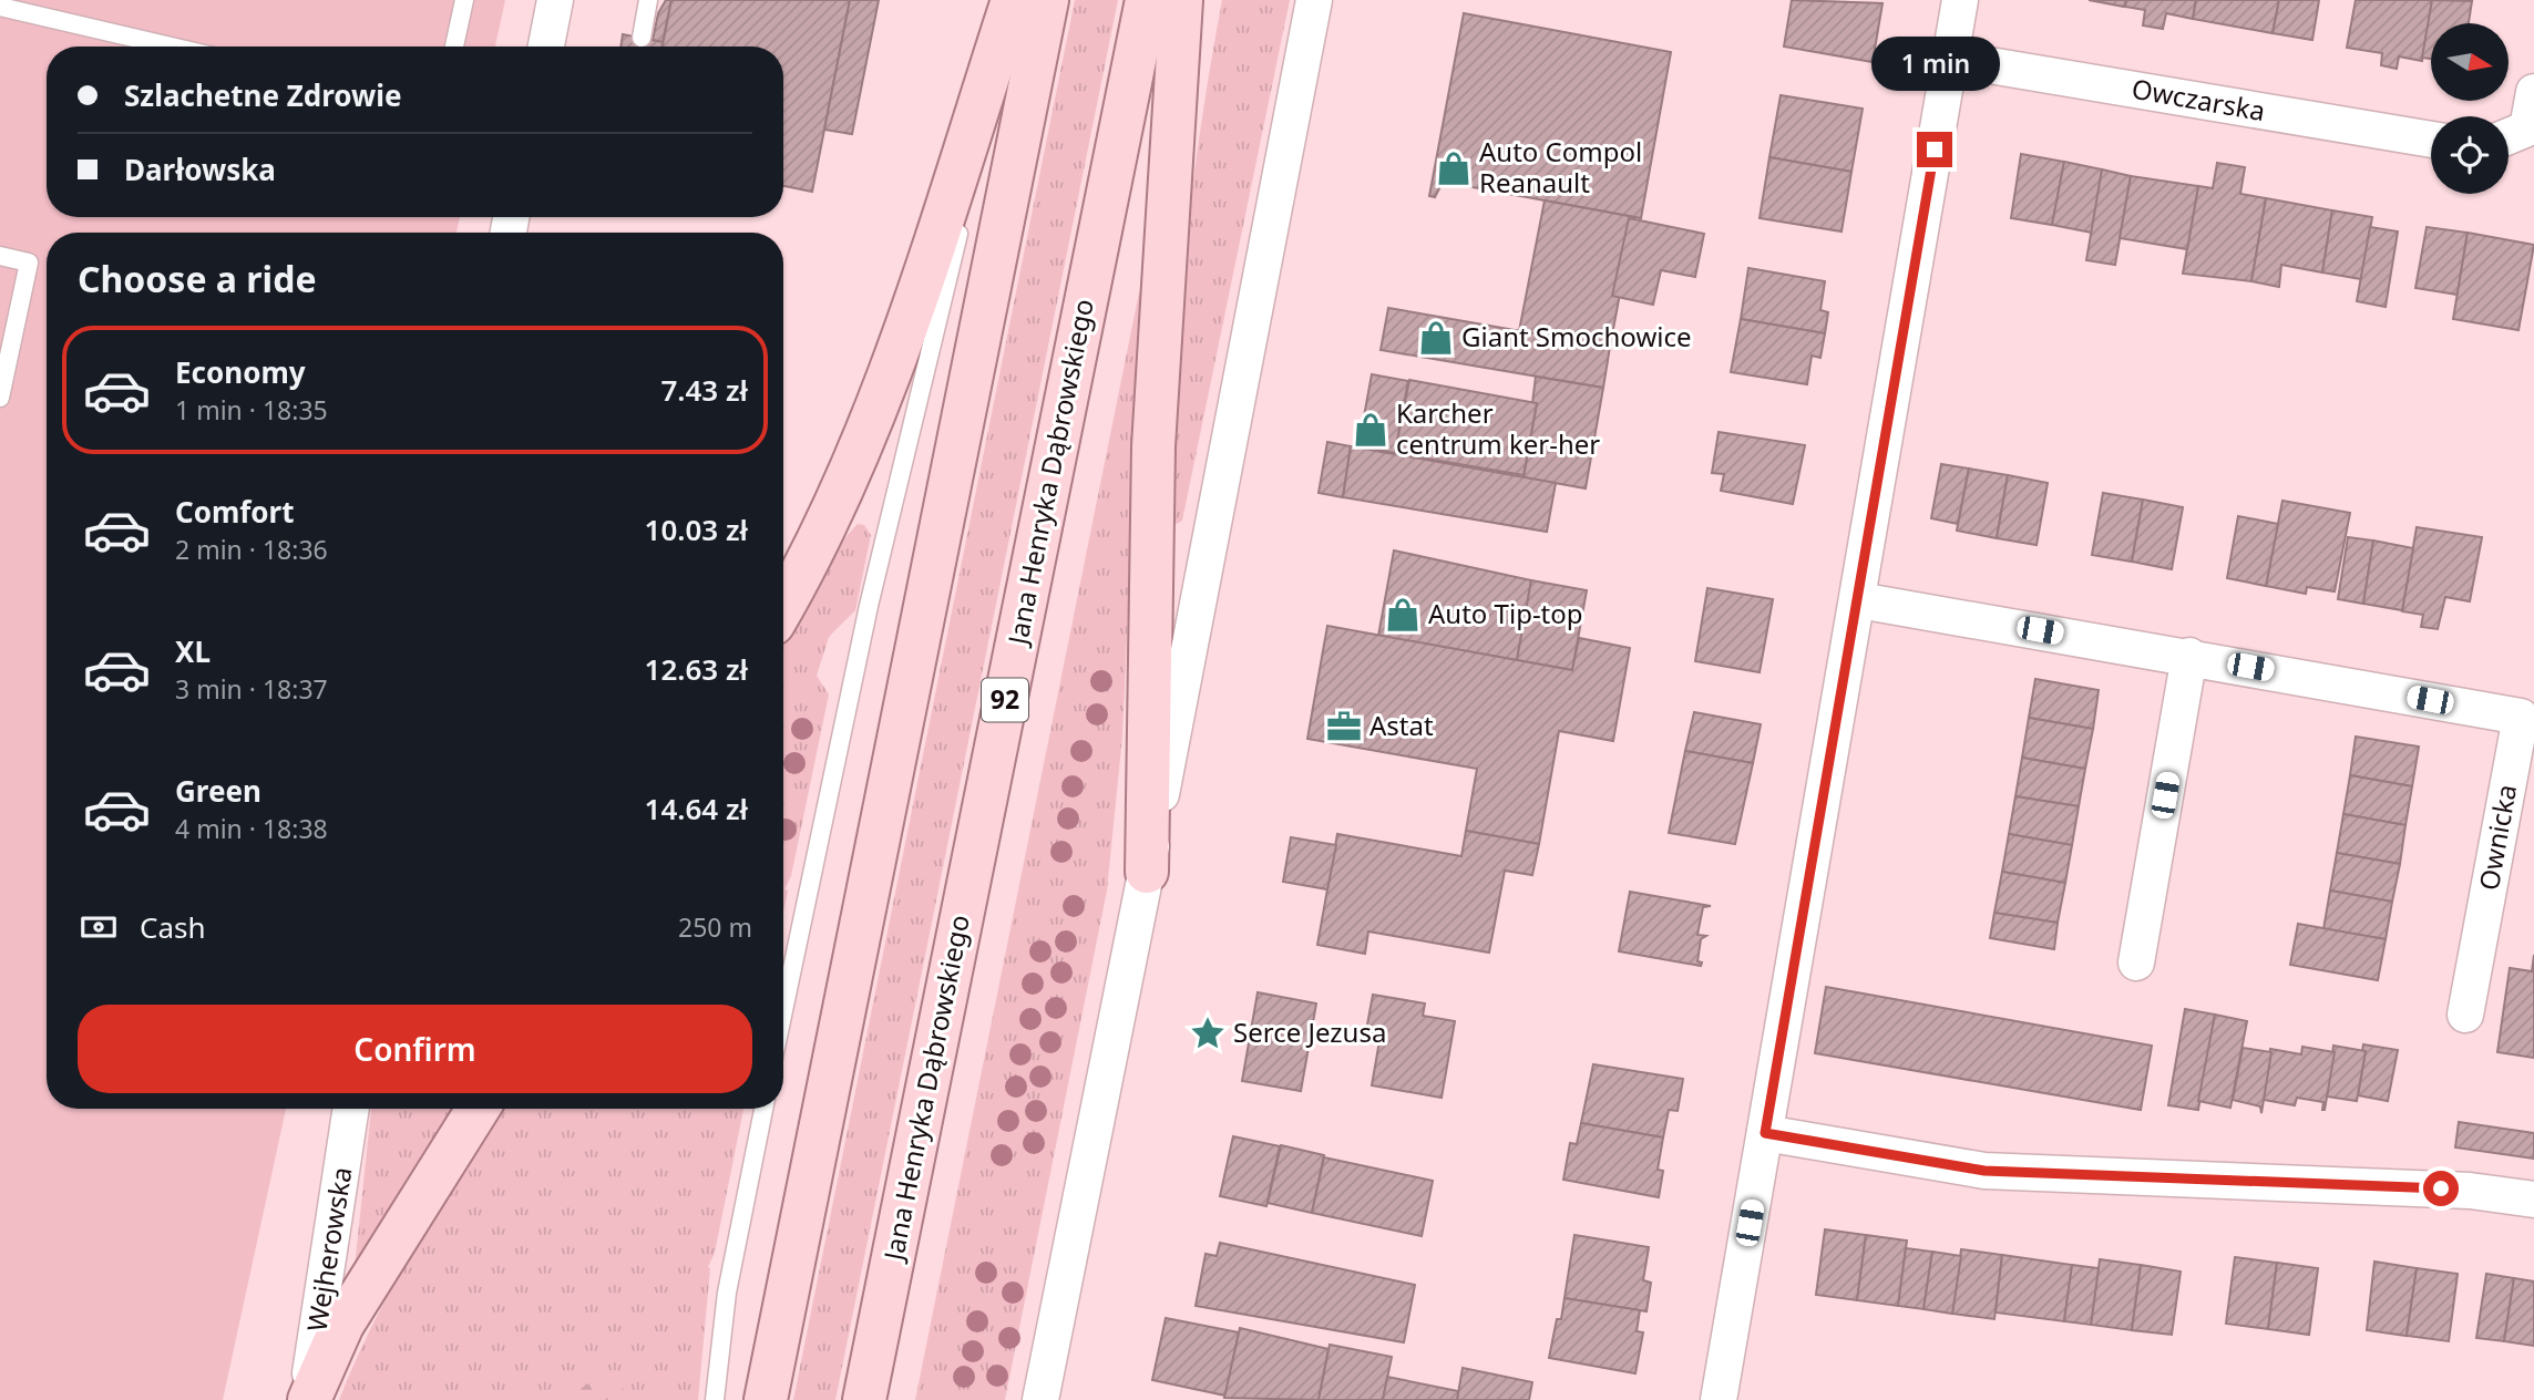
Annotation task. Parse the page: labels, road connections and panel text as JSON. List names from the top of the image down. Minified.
{"streets":{"main road":["Jana Henryka Dąbrowskiego","92"],"street":["Owczarska","Ownicka","Wejherowska"]},"places":{"shop":["Auto Compol Reanault","Giant Smochowice","Karcher centrum ker-her","Auto Tip-top"],"office":["Astat"],"place":["Serce Jezusa"]},"north":"right","page":{"bubble":"1 min","banner":["Szlachetne Zdrowie","Darłowska"],"heading":"Choose a ride","list":[{"name":"Economy","note":"1 min · 18:35","value":"7.43 zł"},{"name":"Comfort","note":"2 min · 18:36","value":"10.03 zł"},{"name":"XL","note":"3 min · 18:37","value":"12.63 zł"},{"name":"Green","note":"4 min · 18:38","value":"14.64 zł"}],"pay":["Cash","250 m"],"buttons":"Confirm"}}
